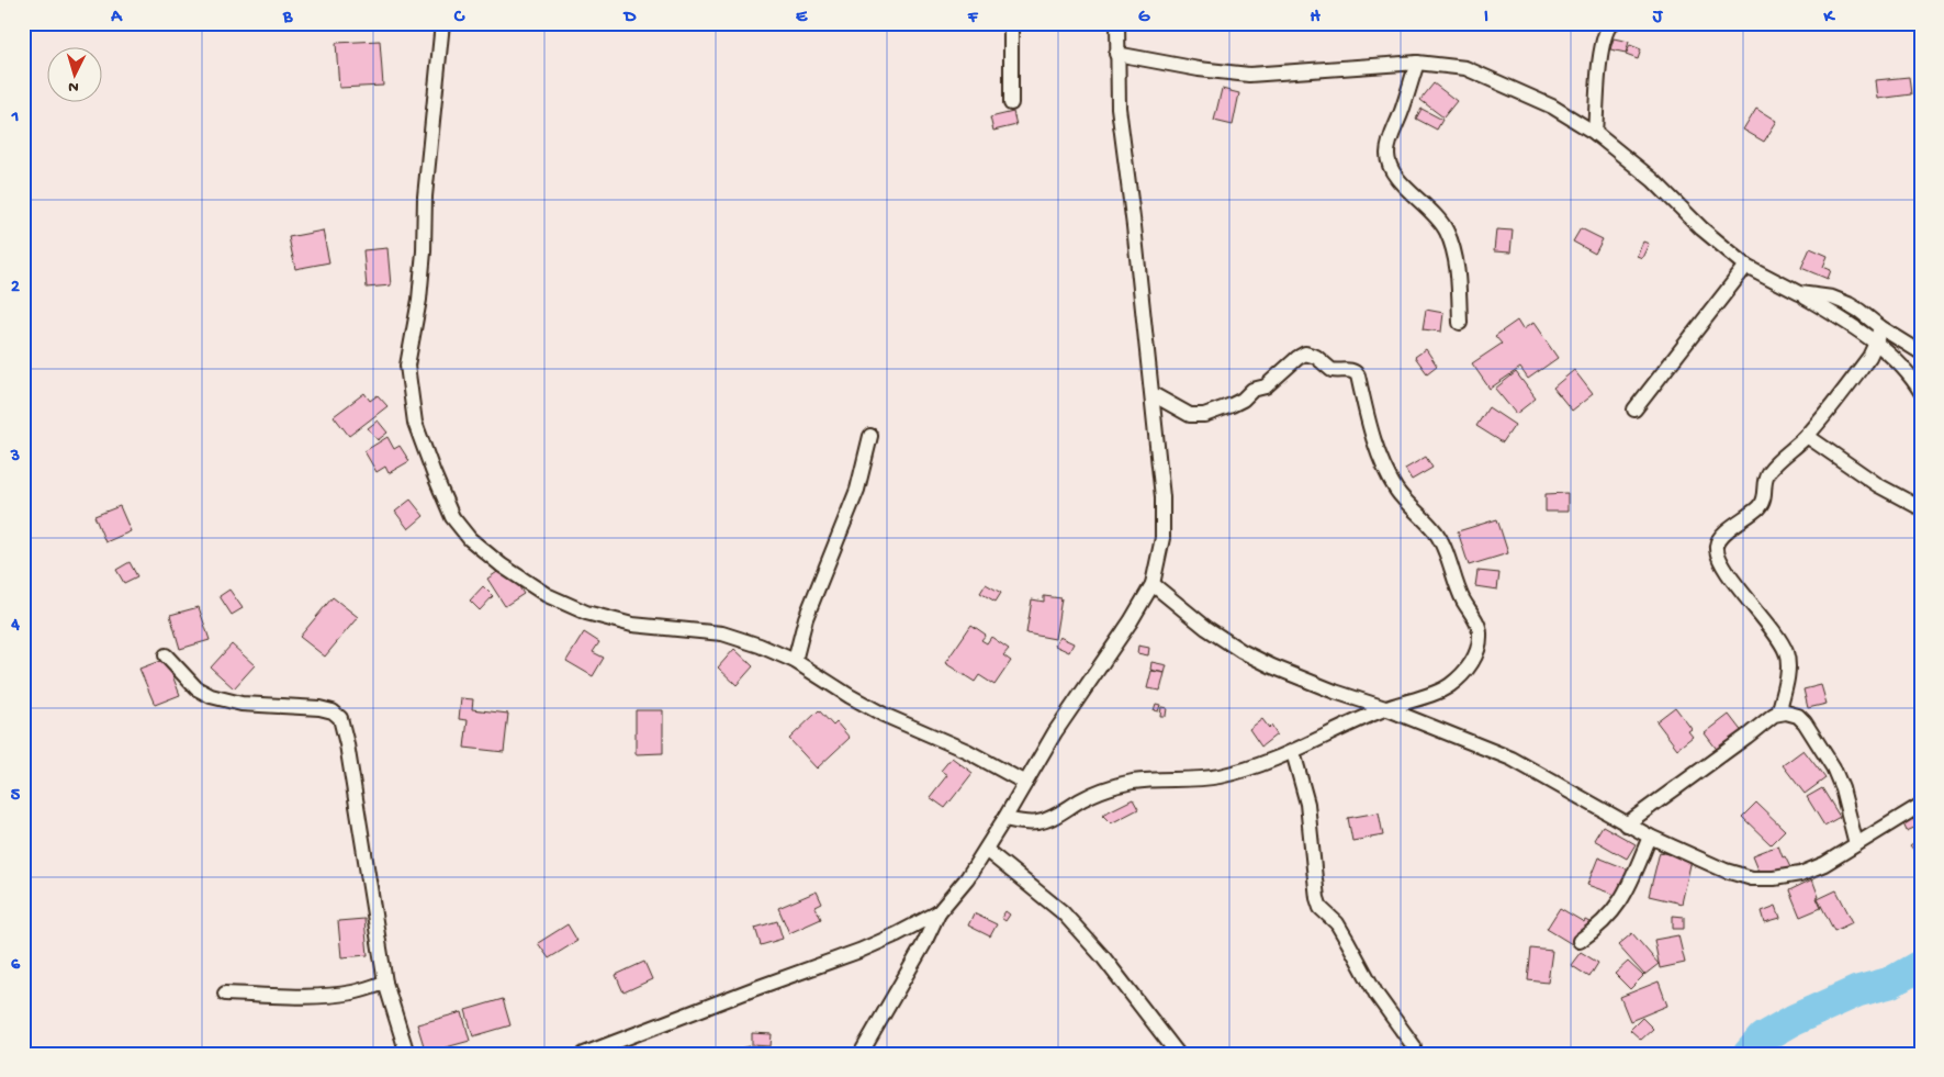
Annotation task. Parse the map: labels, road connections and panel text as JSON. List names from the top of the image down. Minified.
{"north":"bottom","grid":{"columns":["A","B","C","D","E","F","G","H","I","J","K"],"rows":["1","2","3","4","5","6"]}}
